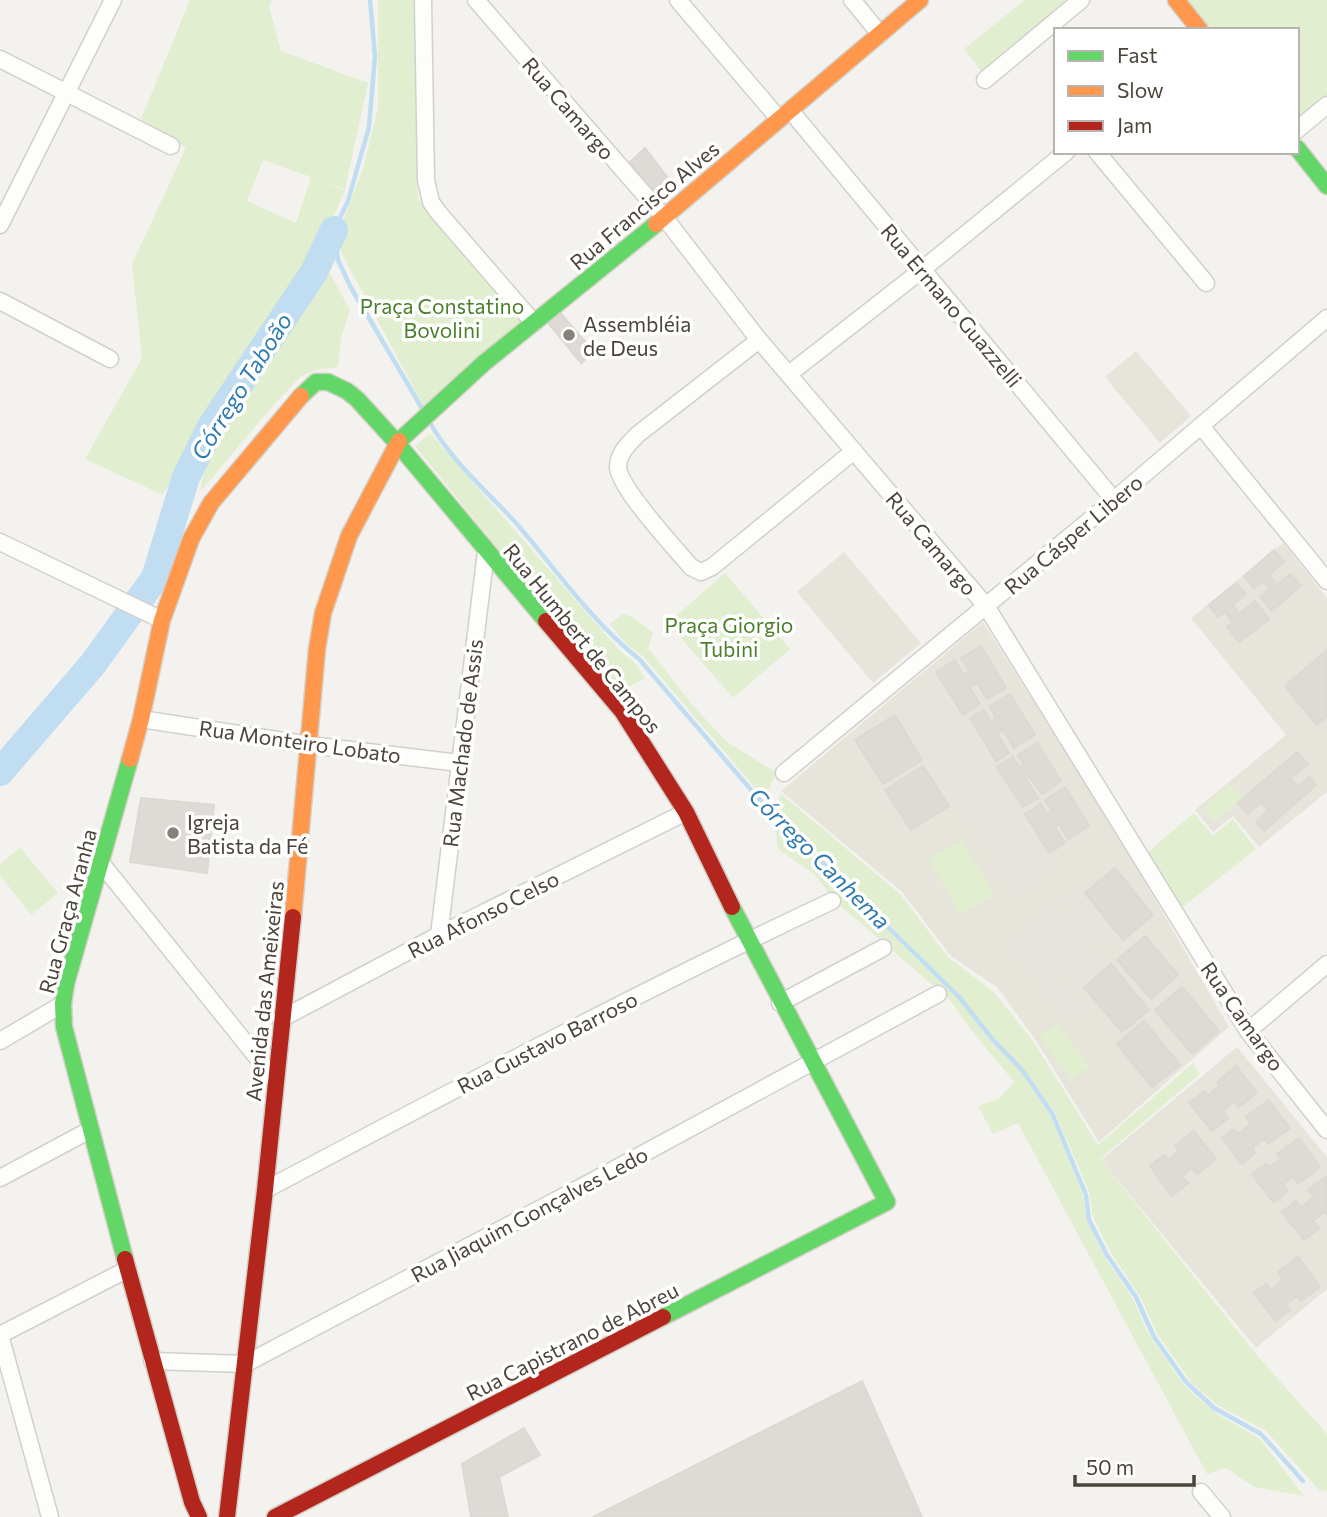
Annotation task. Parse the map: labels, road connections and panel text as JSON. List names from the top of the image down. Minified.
{"streets":{"street":["Rua Camargo","Rua Francisco Alves","Rua Ermano Guazzelli","Rua Cásper Libero","Rua Humbert de Campos","Rua Monteiro Lobato","Rua Machado de Assis","Rua Graça Aranha","Rua Afonso Celso","Avenida das Ameixeiras","Rua Gustavo Barroso","Rua Jiaquim Gonçalves Ledo","Rua Capistrano de Abreu"]},"crossings":[["Rua Camargo","Rua Francisco Alves"],["Rua Camargo","Rua Cásper Libero"],["Rua Francisco Alves","Rua Ermano Guazzelli"],["Rua Francisco Alves","Rua Humbert de Campos"],["Rua Francisco Alves","Avenida das Ameixeiras"],["Rua Ermano Guazzelli","Rua Cásper Libero"],["Rua Humbert de Campos","Rua Machado de Assis"],["Rua Humbert de Campos","Rua Graça Aranha"],["Rua Humbert de Campos","Rua Afonso Celso"],["Rua Humbert de Campos","Avenida das Ameixeiras"],["Rua Humbert de Campos","Rua Gustavo Barroso"],["Rua Humbert de Campos","Rua Jiaquim Gonçalves Ledo"],["Rua Humbert de Campos","Rua Capistrano de Abreu"],["Rua Monteiro Lobato","Rua Machado de Assis"],["Rua Monteiro Lobato","Rua Graça Aranha"],["Rua Monteiro Lobato","Avenida das Ameixeiras"],["Rua Machado de Assis","Rua Afonso Celso"],["Rua Afonso Celso","Avenida das Ameixeiras"],["Avenida das Ameixeiras","Rua Gustavo Barroso"],["Avenida das Ameixeiras","Rua Jiaquim Gonçalves Ledo"]],"water":["Córrego Taboão","Córrego Canhema"],"parks":["Praça Constatino Bovolini","Praça Giorgio Tubini"],"places":["Assembléia de Deus","Igreja Batista da Fé"],"legend":["Fast","Slow","Jam"],"scale_bar":"50 m"}
